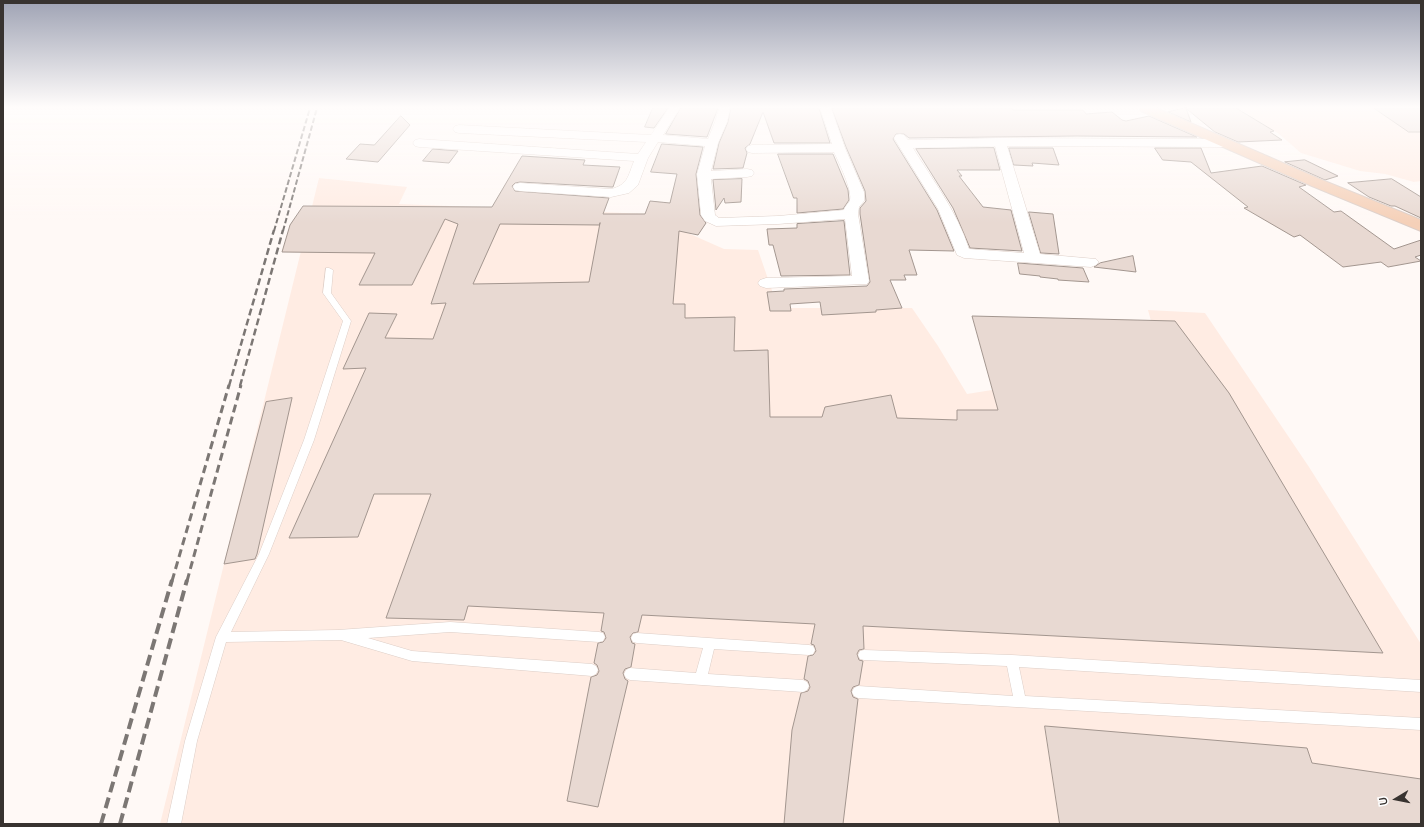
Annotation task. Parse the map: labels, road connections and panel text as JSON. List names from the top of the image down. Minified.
{"north":"left"}
